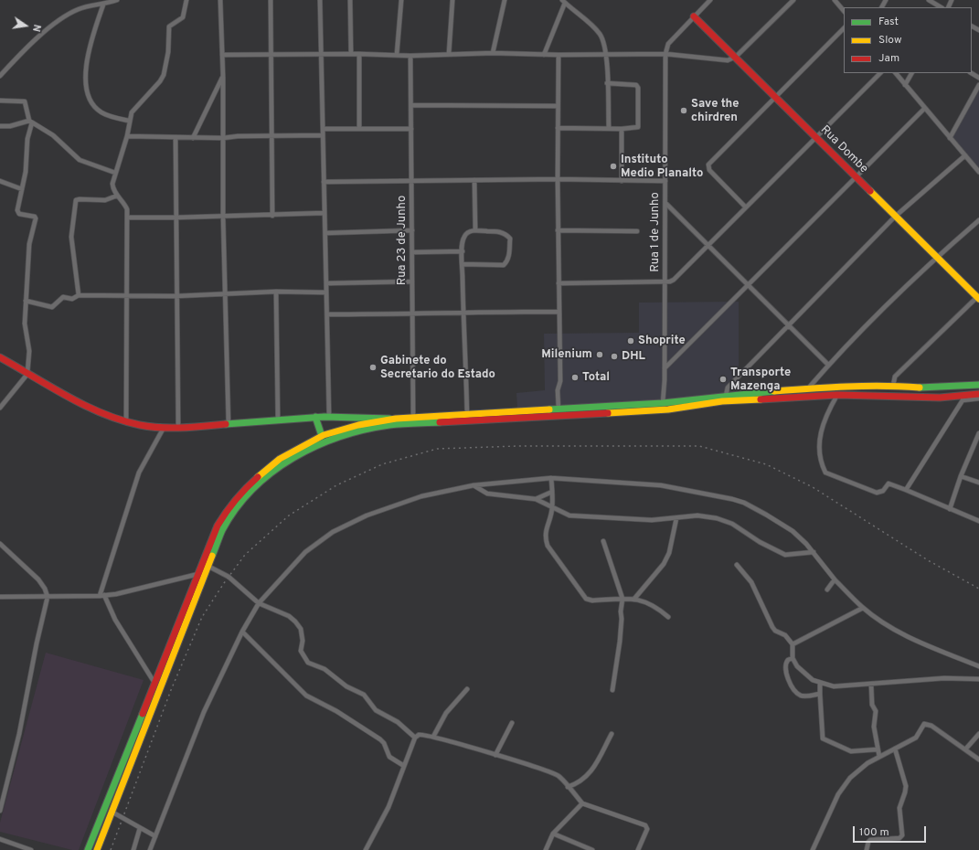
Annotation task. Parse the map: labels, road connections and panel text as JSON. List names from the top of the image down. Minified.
{"streets":{"main road":["Rua Dombe"],"street":["Rua 1 de Junho","Rua 23 de Junho"]},"places":["Save the chirdren","Instituto Medio Planalto","Shoprite","Milenium","DHL","Gabinete do Secretario do Estado","Total","Transporte Mazenga"],"legend":["Fast","Slow","Jam"],"scale_bar":"100 m","north":"right"}
